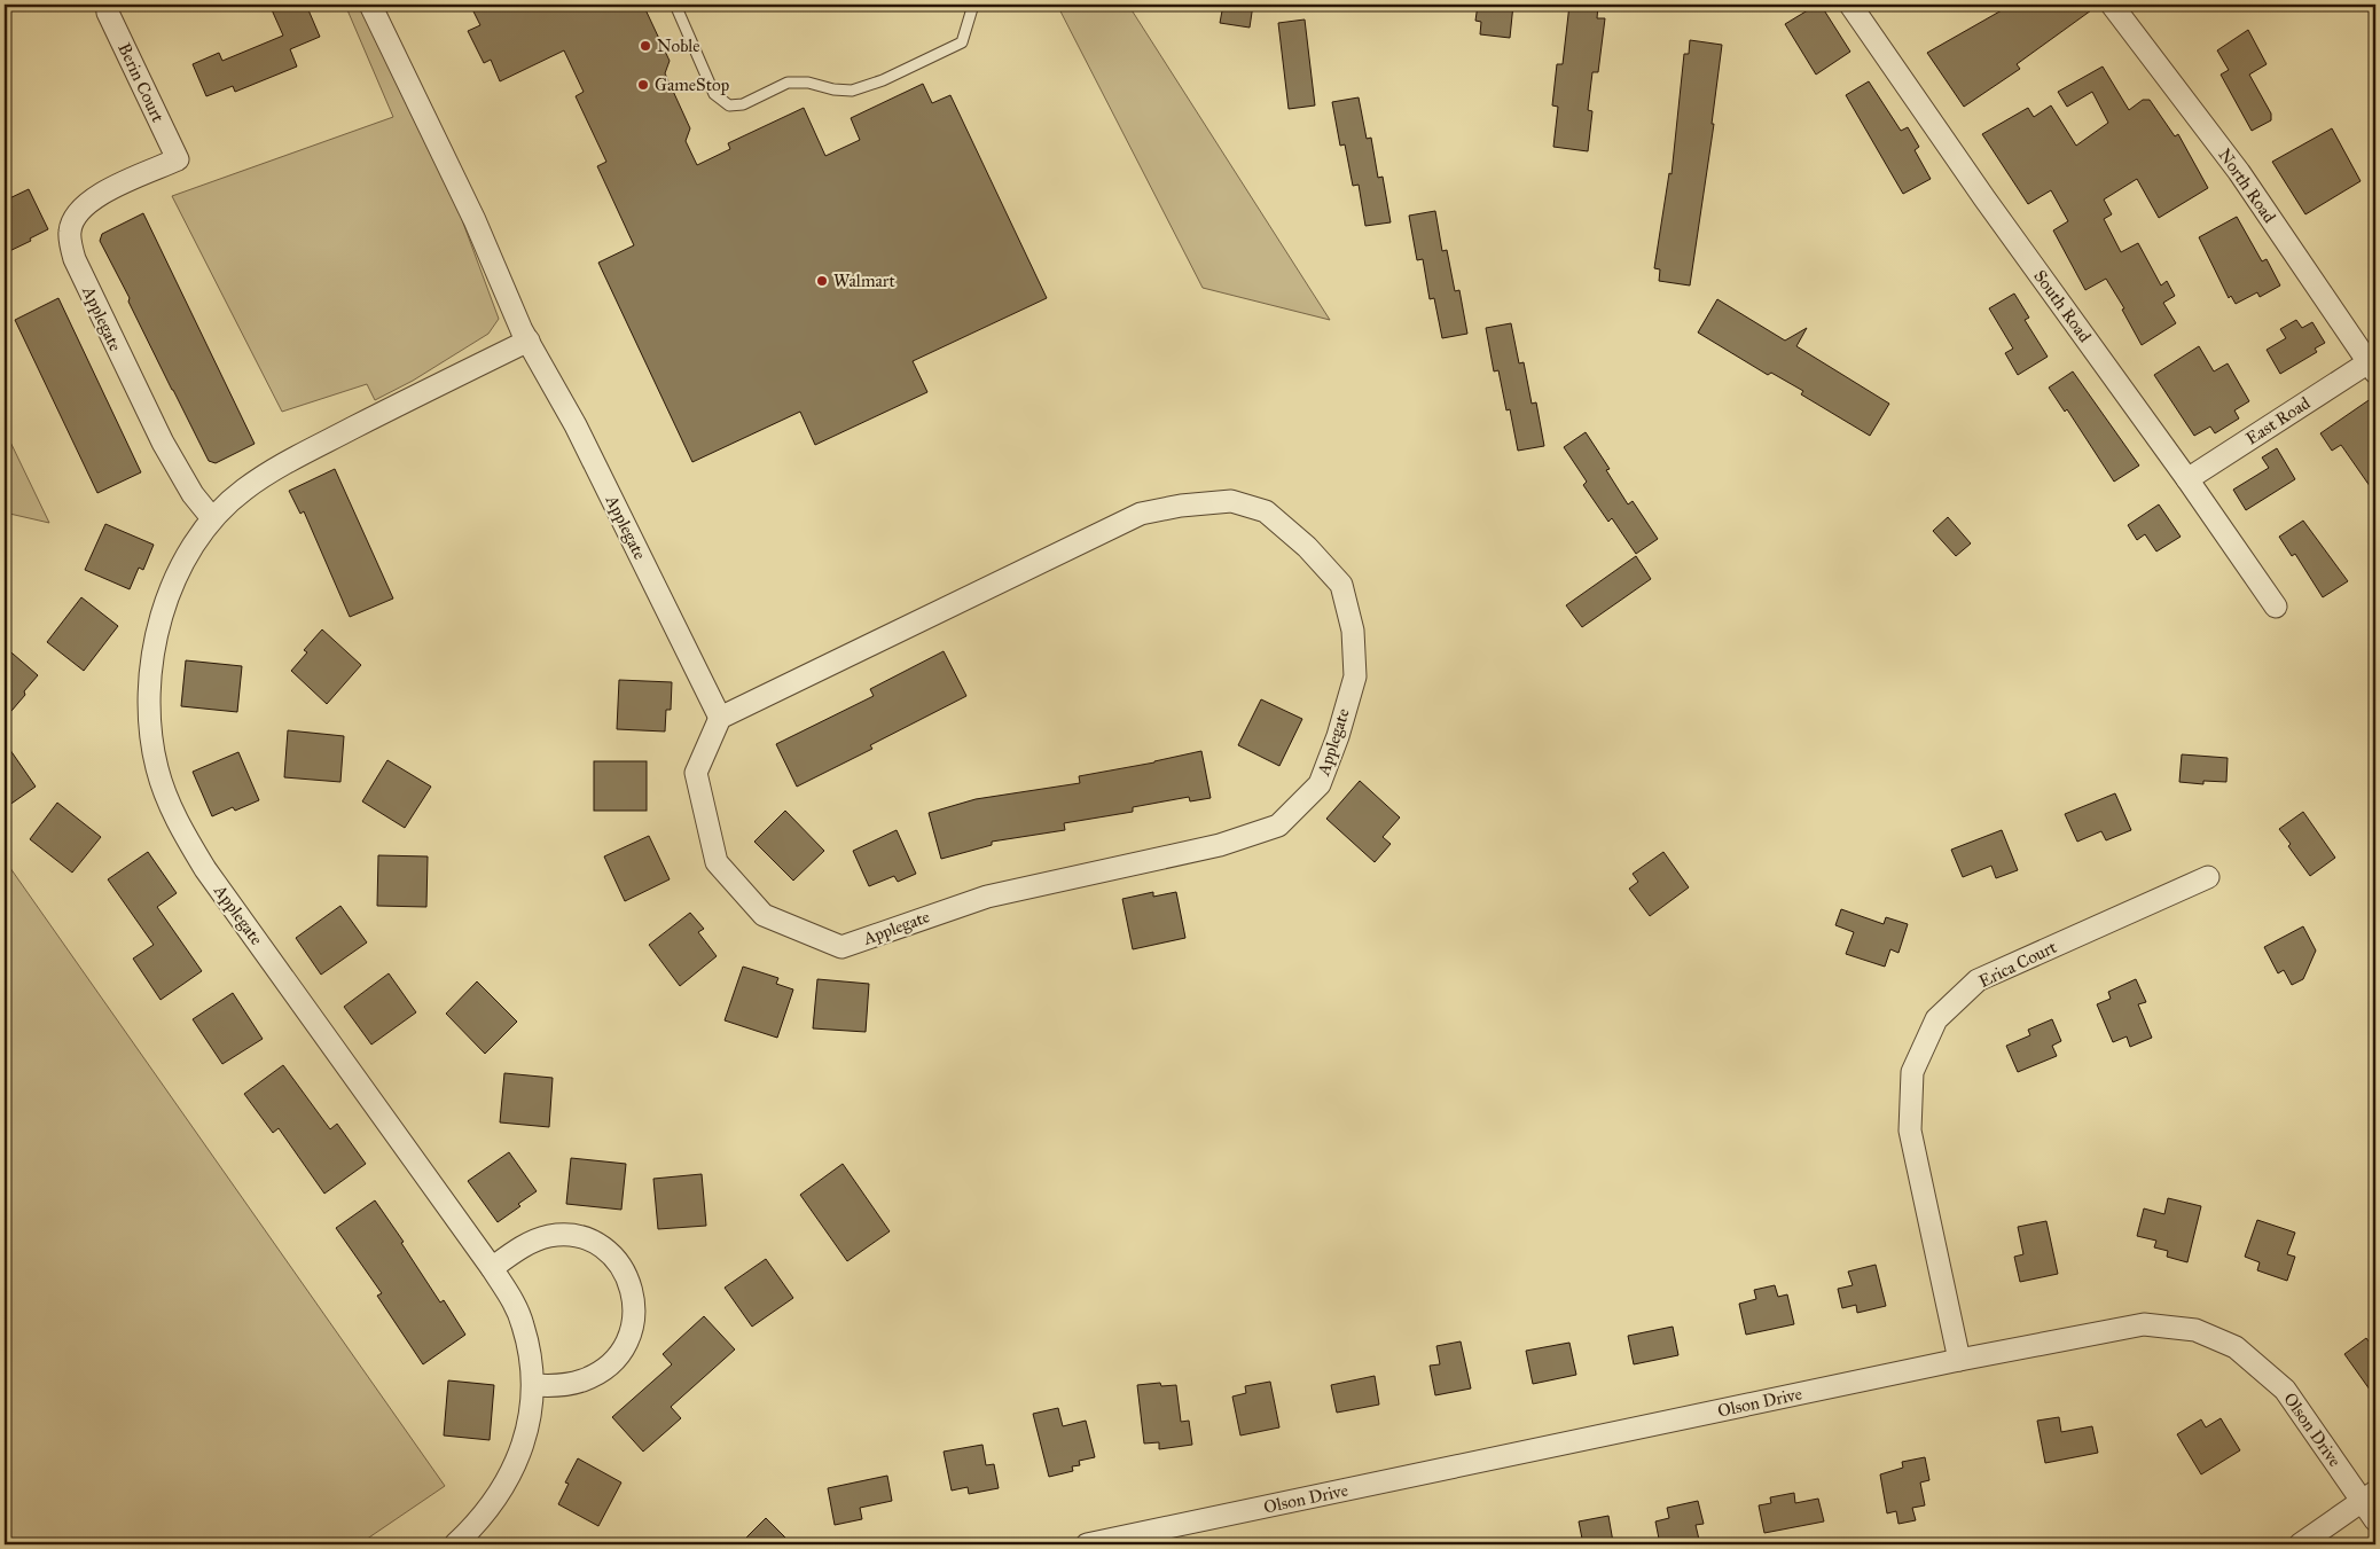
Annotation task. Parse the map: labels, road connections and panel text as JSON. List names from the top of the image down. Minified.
{"streets":{"street":["Berin Court","North Road","South Road","Applegate","East Road","Erica Court","Olson Drive"]},"crossings":[["Berin Court","Applegate"],["North Road","East Road"],["South Road","East Road"],["Erica Court","Olson Drive"]],"places":["Noble","GameStop","Walmart"]}
